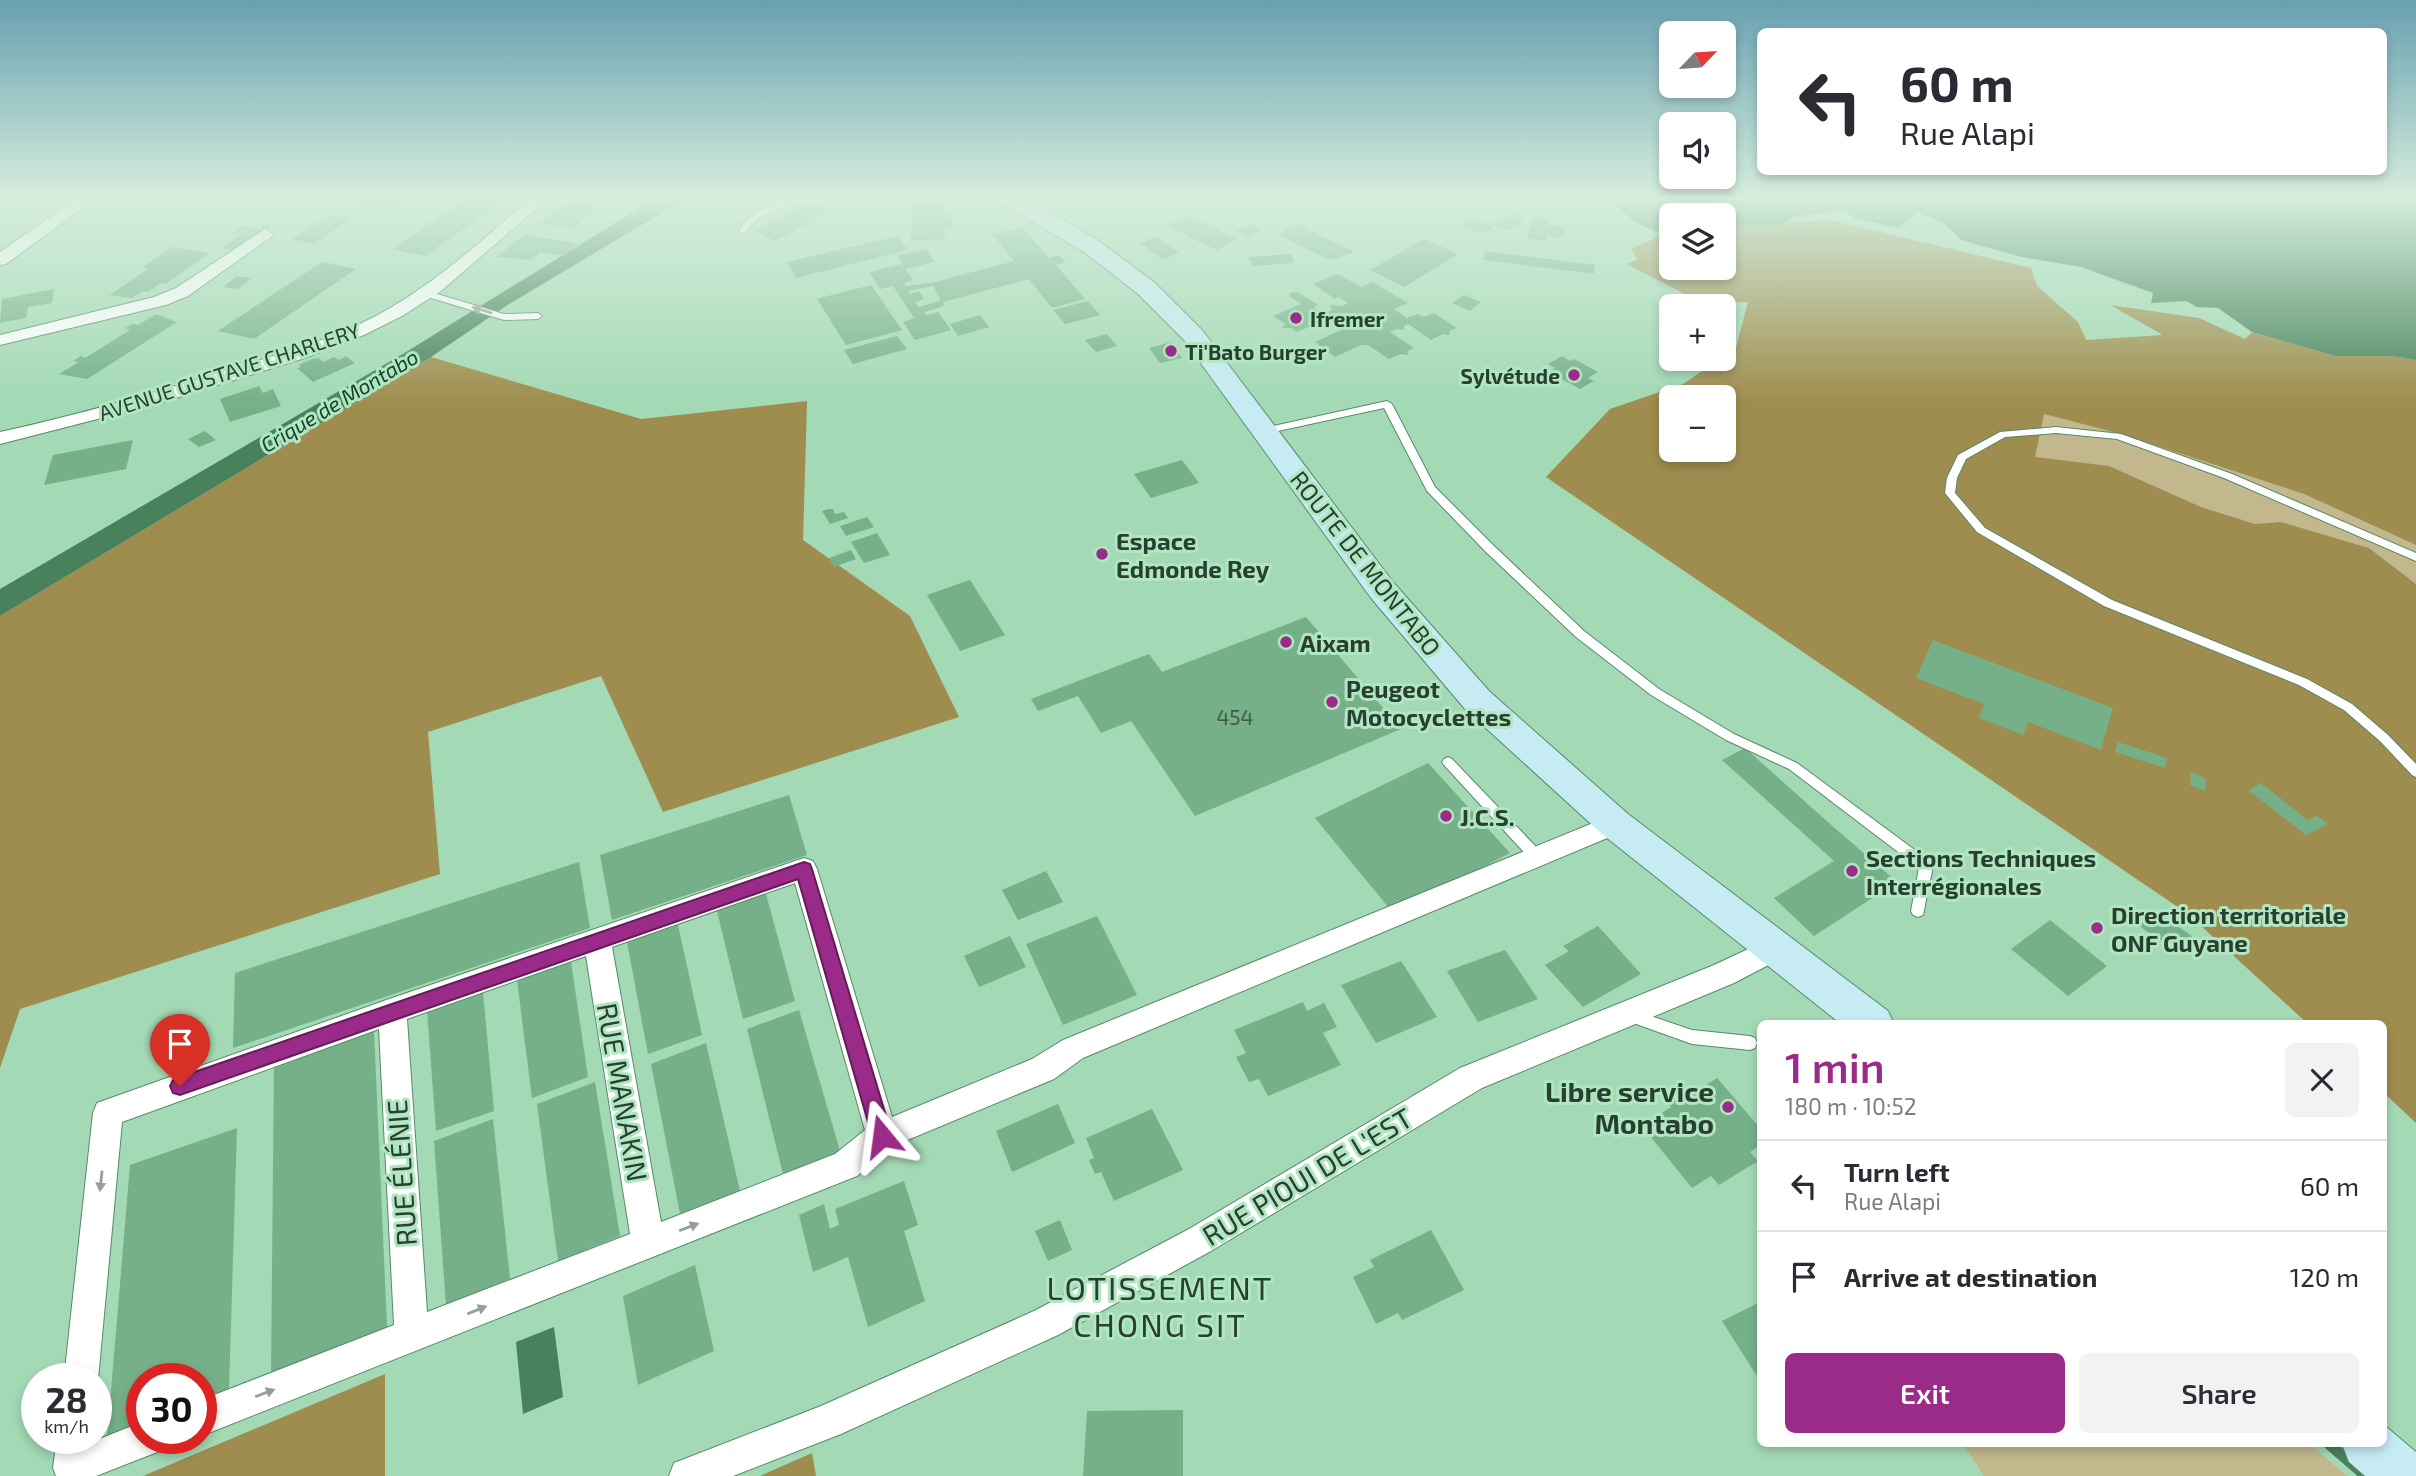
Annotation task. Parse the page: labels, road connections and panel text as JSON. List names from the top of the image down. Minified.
{"streets":{"main road":["ROUTE DE MONTABO"],"street":["AVENUE GUSTAVE CHARLERY","RUE MANAKIN","RUE ÉLÉNIE","RUE PIOUI DE L'EST"]},"crossings":[["ROUTE DE MONTABO","RUE PIOUI DE L'EST"]],"districts":["LOTISSEMENT CHONG SIT"],"water":["Crique de Montabo"],"places":["Ifremer","Ti'Bato Burger","Sylvétude","Espace Edmonde Rey","Aixam","Peugeot Motocyclettes","J.C.S.","Sections Techniques Interrégionales","Direction territoriale ONF Guyane","Libre service Montabo"],"house_numbers":["454"],"north":"top right","page":{"map_buttons":["+","−"],"turn":["60 m","Rue Alapi"],"heading":["1 min","180 m · 10:52"],"list":[{"name":"Turn left","note":"Rue Alapi","value":"60 m"},{"name":"Arrive at destination","value":"120 m"}],"buttons":["Exit","Share"],"speed":"28 km/h","limit":"30"}}
